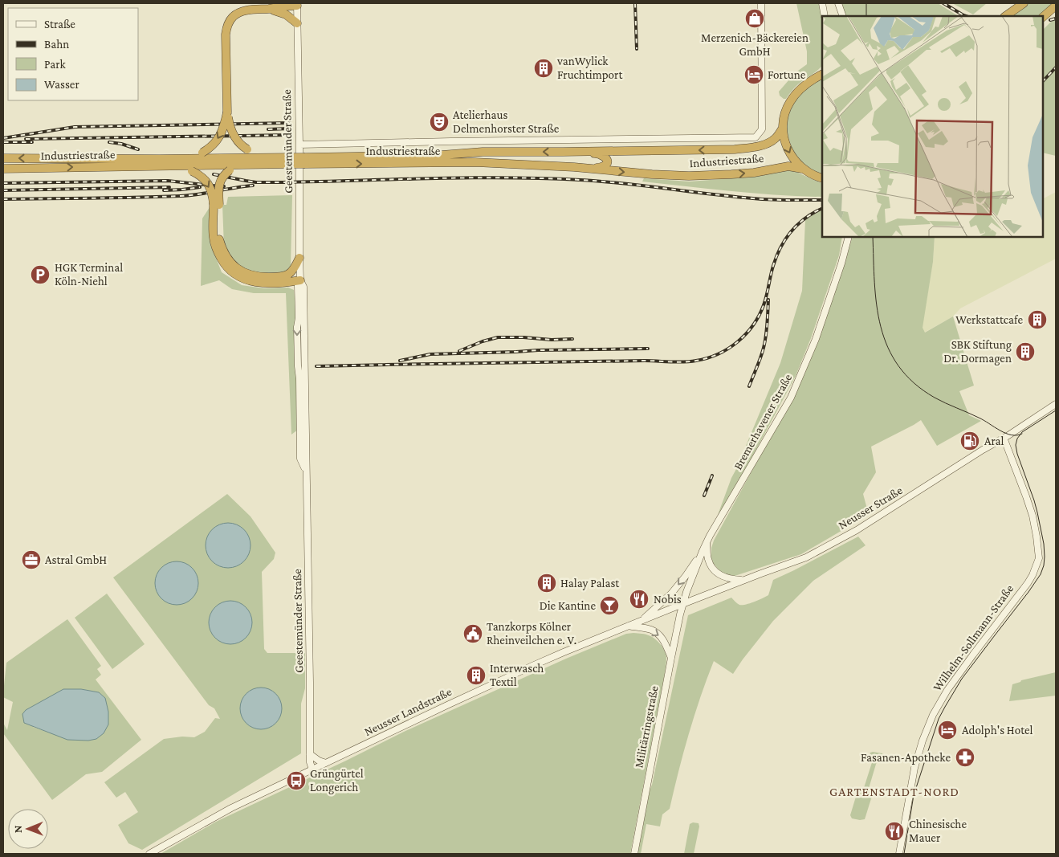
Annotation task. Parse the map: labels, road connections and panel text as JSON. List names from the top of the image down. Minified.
{"streets":{"highway":["Industriestraße"],"main road":["Geestemünder Straße","Bremerhavener Straße","Neusser Straße","Wilhelm-Sollmann-Straße","Neusser Landstraße","Militärringstraße"]},"crossings":[["Geestemünder Straße","Industriestraße"],["Geestemünder Straße","Neusser Landstraße"],["Bremerhavener Straße","Neusser Straße"],["Bremerhavener Straße","Neusser Landstraße"],["Bremerhavener Straße","Militärringstraße"],["Neusser Straße","Wilhelm-Sollmann-Straße"],["Neusser Straße","Neusser Landstraße"],["Neusser Straße","Militärringstraße"],["Neusser Landstraße","Militärringstraße"]],"districts":["GARTENSTADT-NORD"],"places":{"shop":["Merzenich-Bäckereien GmbH"],"building":["vanWylick Fruchtimport","Werkstattcafe","SBK Stiftung Dr. Dormagen","Halay Palast","Interwasch Textil"],"hotel":["Fortune","Adolph's Hotel"],"theatre":["Atelierhaus Delmenhorster Straße"],"parking":["HGK Terminal Köln-Niehl"],"fuel station":["Aral"],"office":["Astral GmbH"],"restaurant":["Nobis","Chinesische Mauer"],"bar":["Die Kantine"],"public building":["Tanzkorps Kölner Rheinveilchen e. V."],"pharmacy":["Fasanen-Apotheke"],"bus stop":["Grüngürtel Longerich"]},"legend":["Straße","Bahn","Park","Wasser"],"north":"left"}
